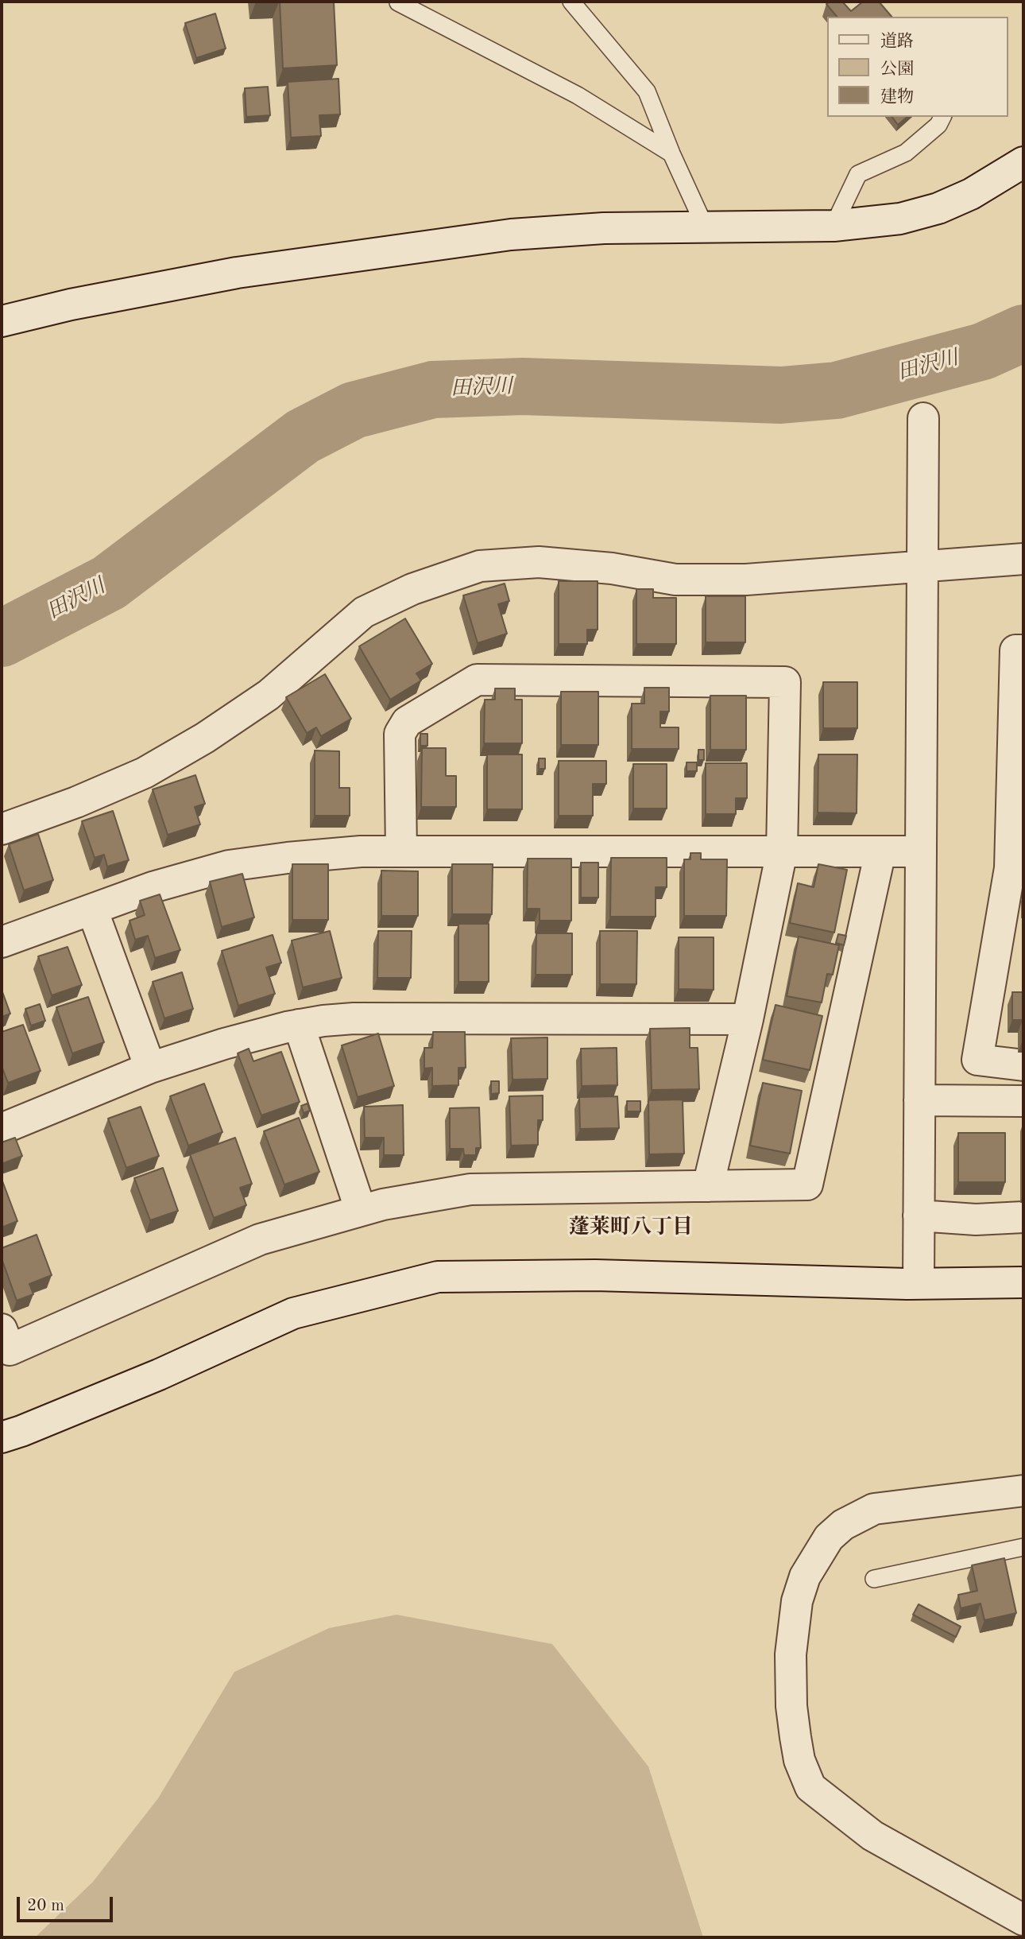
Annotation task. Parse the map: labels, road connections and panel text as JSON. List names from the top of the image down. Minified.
{"districts":["蓬莱町八丁目"],"water":["田沢川"],"legend":["道路","公園","建物"],"scale_bar":"20 m"}
